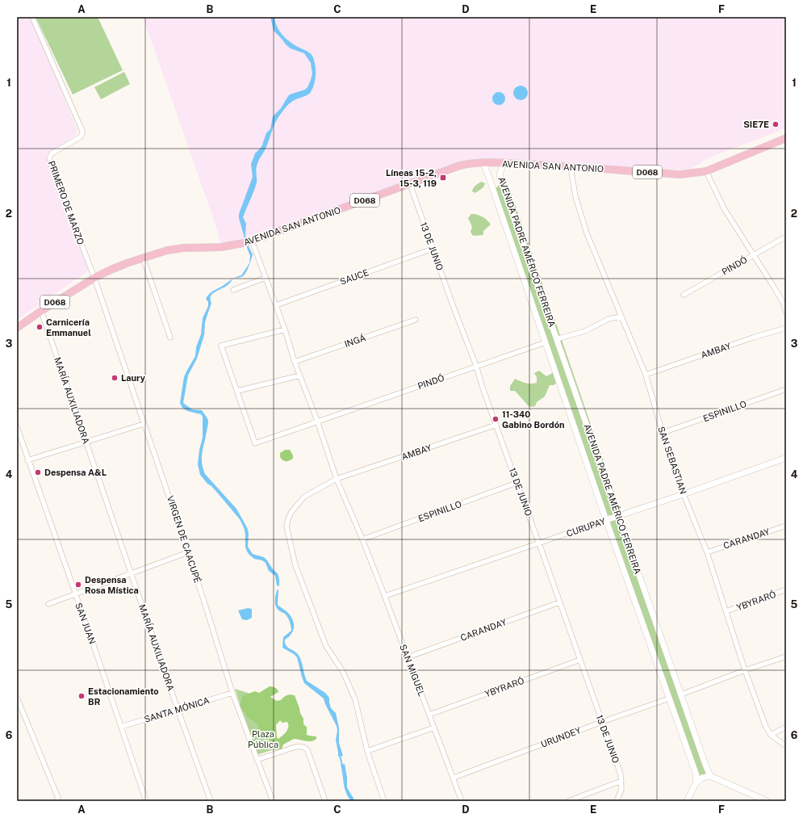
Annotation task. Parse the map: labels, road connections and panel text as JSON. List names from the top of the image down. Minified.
{"streets":{"main road":["AVENIDA SAN ANTONIO","D068"],"street":["PRIMERO DE MARZO","13 DE JUNIO","AVENIDA PADRE AMÉRICO FERREIRA","PINDÓ","SAUCE","INGÁ","AMBAY","MARÍA AUXILIADORA","ESPINILLO","SAN SEBASTIAN","CURUPAY","CARANDAY","VIRGEN DE CAACUPÉ","YBYRARÓ","SAN JUAN","SAN MIGUEL","SANTA MÓNICA","URUNDEY"]},"crossings":[["AVENIDA SAN ANTONIO","PRIMERO DE MARZO"],["AVENIDA SAN ANTONIO","13 DE JUNIO"],["AVENIDA SAN ANTONIO","AVENIDA PADRE AMÉRICO FERREIRA"],["AVENIDA SAN ANTONIO","MARÍA AUXILIADORA"],["AVENIDA SAN ANTONIO","SAN SEBASTIAN"],["AVENIDA SAN ANTONIO","VIRGEN DE CAACUPÉ"],["AVENIDA SAN ANTONIO","SAN MIGUEL"],["PRIMERO DE MARZO","VIRGEN DE CAACUPÉ"],["13 DE JUNIO","PINDÓ"],["13 DE JUNIO","SAUCE"],["13 DE JUNIO","AMBAY"],["13 DE JUNIO","ESPINILLO"],["13 DE JUNIO","CURUPAY"],["13 DE JUNIO","CARANDAY"],["13 DE JUNIO","YBYRARÓ"],["13 DE JUNIO","URUNDEY"],["AVENIDA PADRE AMÉRICO FERREIRA","PINDÓ"],["AVENIDA PADRE AMÉRICO FERREIRA","CURUPAY"],["AVENIDA PADRE AMÉRICO FERREIRA","URUNDEY"],["PINDÓ","SAN MIGUEL"],["SAUCE","SAN MIGUEL"],["INGÁ","SAN MIGUEL"],["AMBAY","SAN SEBASTIAN"],["AMBAY","SAN MIGUEL"],["MARÍA AUXILIADORA","SANTA MÓNICA"],["ESPINILLO","SAN SEBASTIAN"],["ESPINILLO","SAN MIGUEL"],["SAN SEBASTIAN","CURUPAY"],["SAN SEBASTIAN","CARANDAY"],["SAN SEBASTIAN","YBYRARÓ"],["CURUPAY","SAN MIGUEL"],["CARANDAY","SAN MIGUEL"],["VIRGEN DE CAACUPÉ","SANTA MÓNICA"],["YBYRARÓ","SAN MIGUEL"],["SAN JUAN","SANTA MÓNICA"],["SAN MIGUEL","URUNDEY"]],"parks":["Plaza Pública"],"places":{"other":["SIE7E","Carnicería Emmanuel","Laury","11-340 Gabino Bordón","Despensa A&L","Despensa Rosa Mística","Estacionamiento BR"],"transit":["Líneas 15-2, 15-3, 119"]},"grid":{"columns":["A","B","C","D","E","F"],"rows":["1","2","3","4","5","6"]}}
